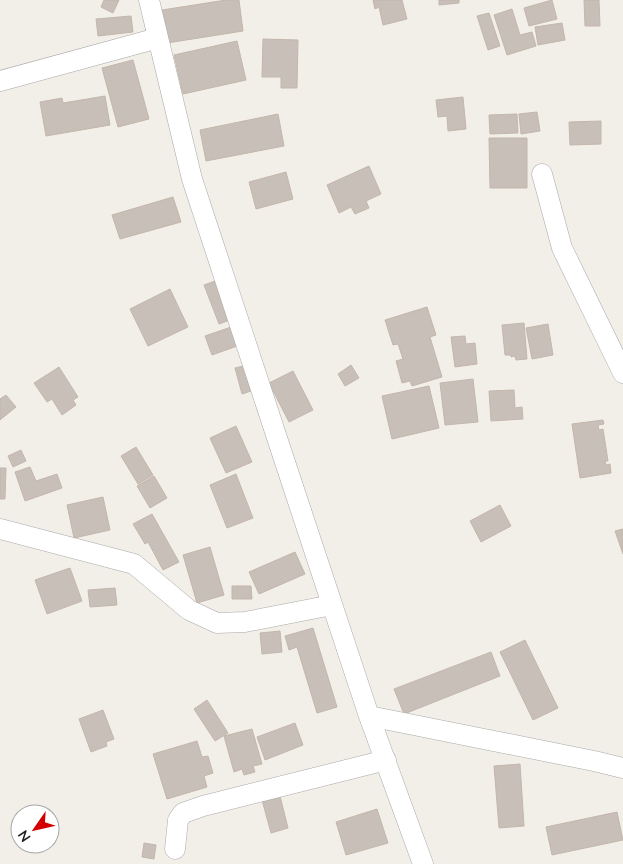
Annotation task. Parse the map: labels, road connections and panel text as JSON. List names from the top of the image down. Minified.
{"north":"bottom left"}
